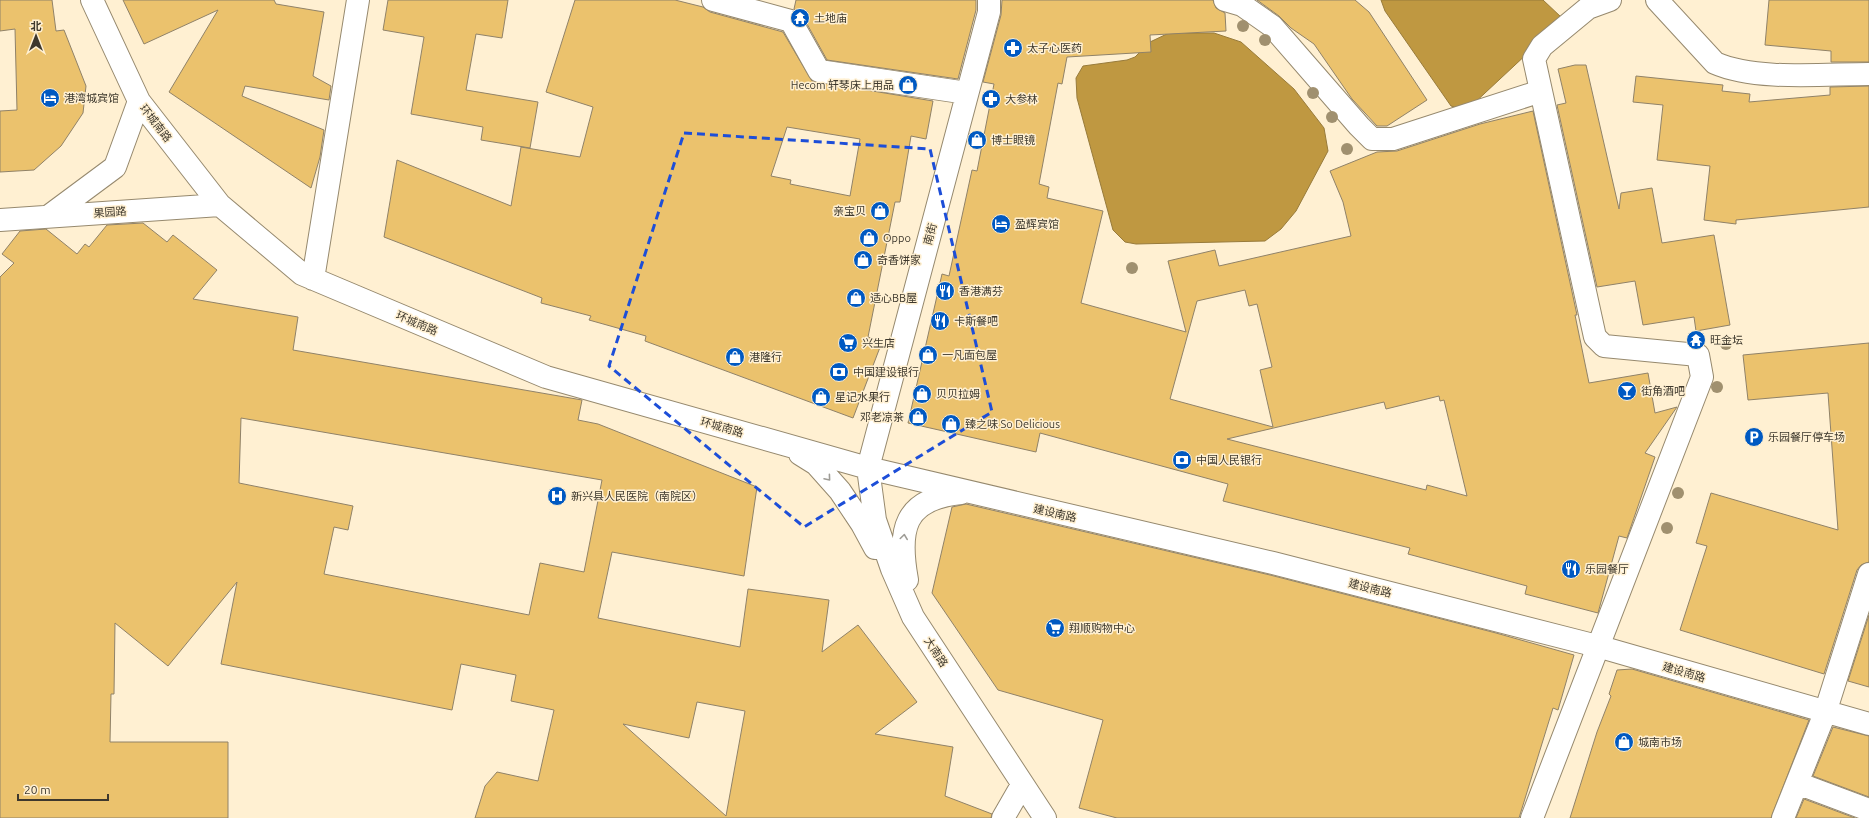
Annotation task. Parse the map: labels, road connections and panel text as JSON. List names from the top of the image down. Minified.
{"streets":{"street":["环城南路","果园路","南街","建设南路","大南路"]},"crossings":[["环城南路","果园路"],["环城南路","南街"],["环城南路","建设南路"],["环城南路","大南路"],["南街","建设南路"],["南街","大南路"],["建设南路","大南路"]],"places":{"temple":["土地庙","旺金坛"],"pharmacy":["太子心医药","大参林"],"shop":["Hecom 轩琴床上用品","博士眼镜","亲宝贝","Oppo","奇香饼家","适心BB屋","一凡面包屋","港隆行","贝贝拉姆","星记水果行","邓老凉茶","臻之味 So Delicious","城南市场"],"hotel":["港湾城宾馆","盈辉宾馆"],"restaurant":["香港满芬","卡斯餐吧","乐园餐厅"],"supermarket":["兴生店","翔顺购物中心"],"bank":["中国建设银行","中国人民银行"],"bar":["街角酒吧"],"parking":["乐园餐厅停车场"],"hospital":["新兴县人民医院（南院区）"]},"scale_bar":"20 m","north":"top"}
